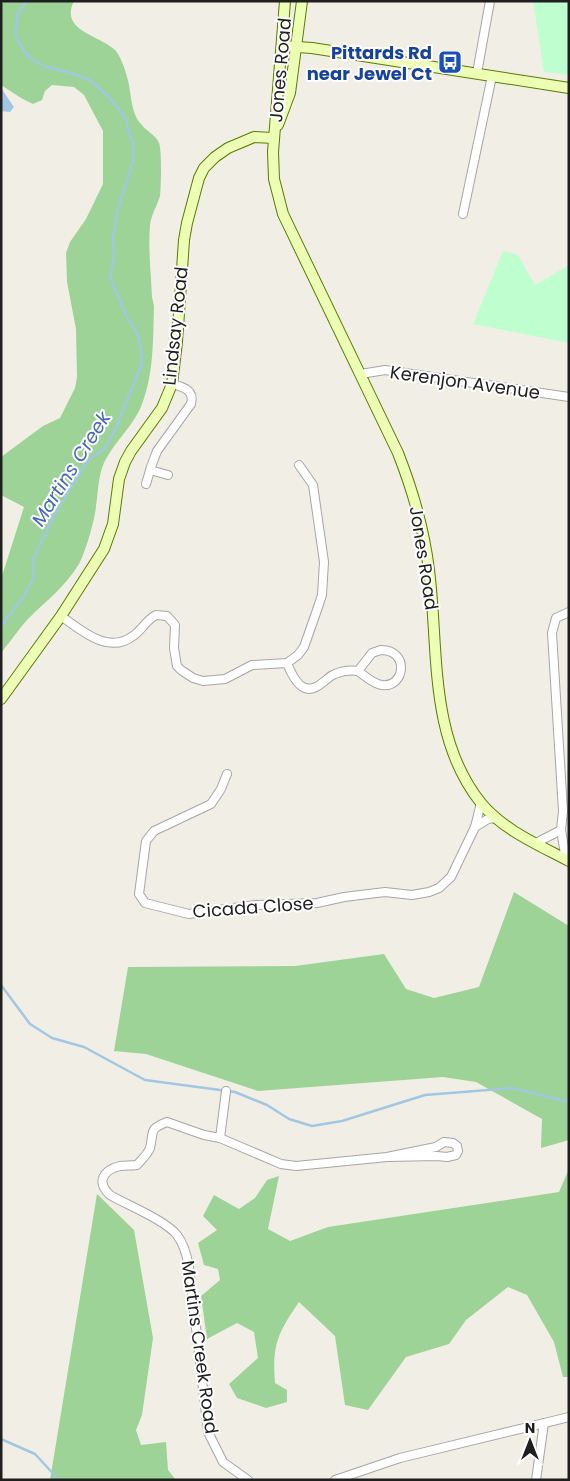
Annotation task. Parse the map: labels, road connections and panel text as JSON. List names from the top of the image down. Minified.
{"streets":{"main road":["Jones Road","Lindsay Road"],"street":["Kerenjon Avenue","Cicada Close","Martins Creek Road"]},"crossings":[["Jones Road","Lindsay Road"],["Jones Road","Kerenjon Avenue"],["Jones Road","Cicada Close"]],"water":["Martins Creek"],"places":{"bus stop":["Pittards Rd near Jewel Ct"]},"north":"top"}
